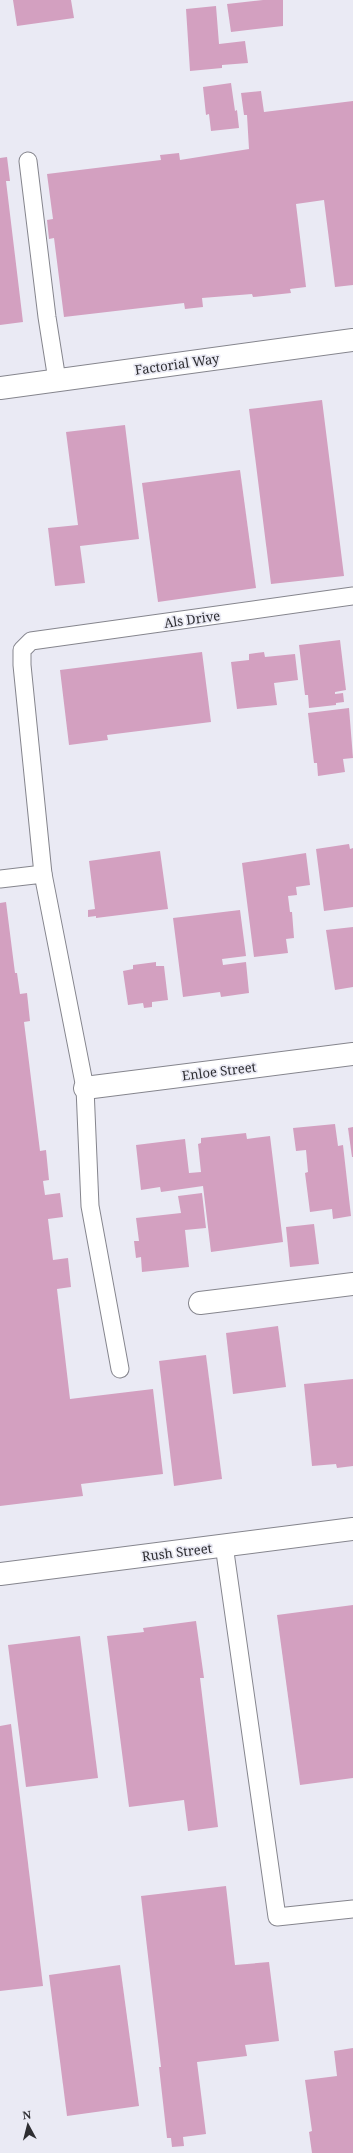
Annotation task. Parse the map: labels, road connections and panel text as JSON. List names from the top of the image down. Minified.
{"streets":{"street":["Factorial Way","Enloe Street","Rush Street"],"lane":["Als Drive"]},"north":"top"}
